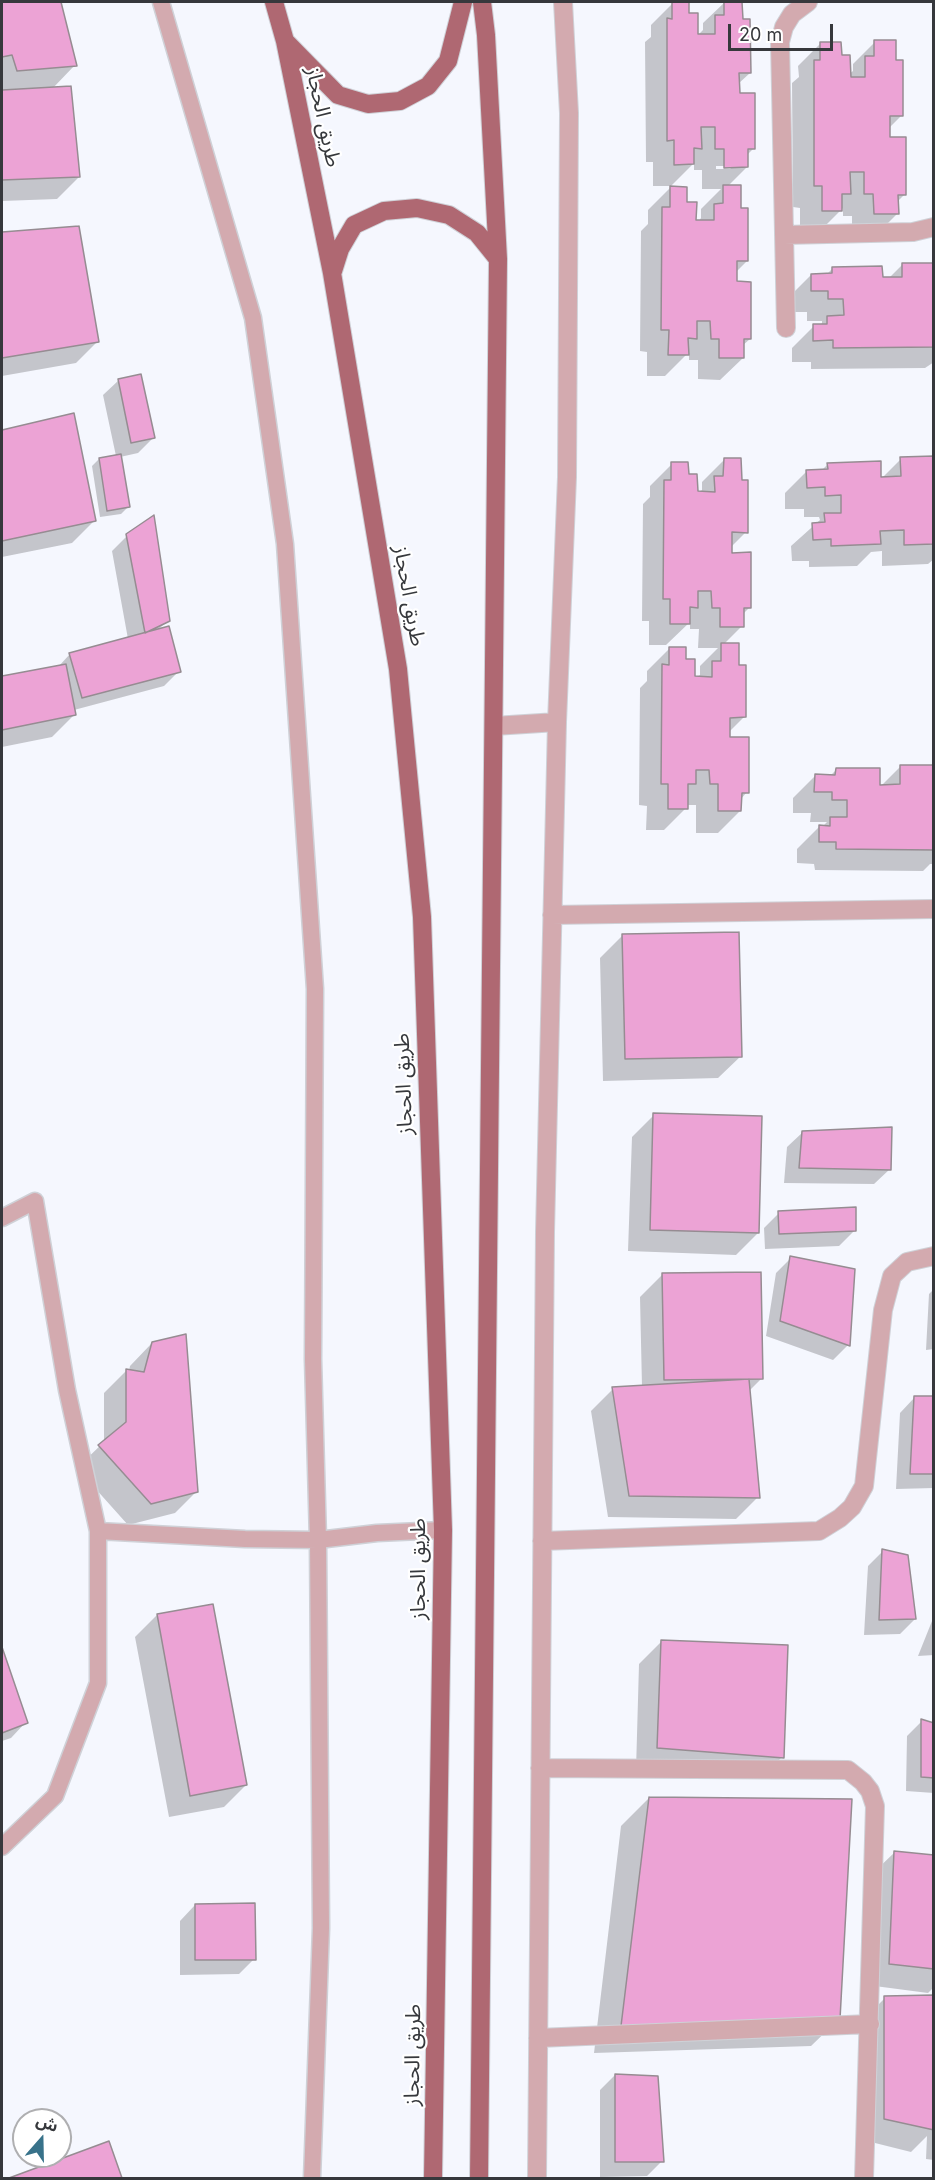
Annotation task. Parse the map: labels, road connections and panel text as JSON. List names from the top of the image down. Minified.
{"streets":{"main road":["طريق الحجاز"]},"scale_bar":"20 m","north":"top"}
